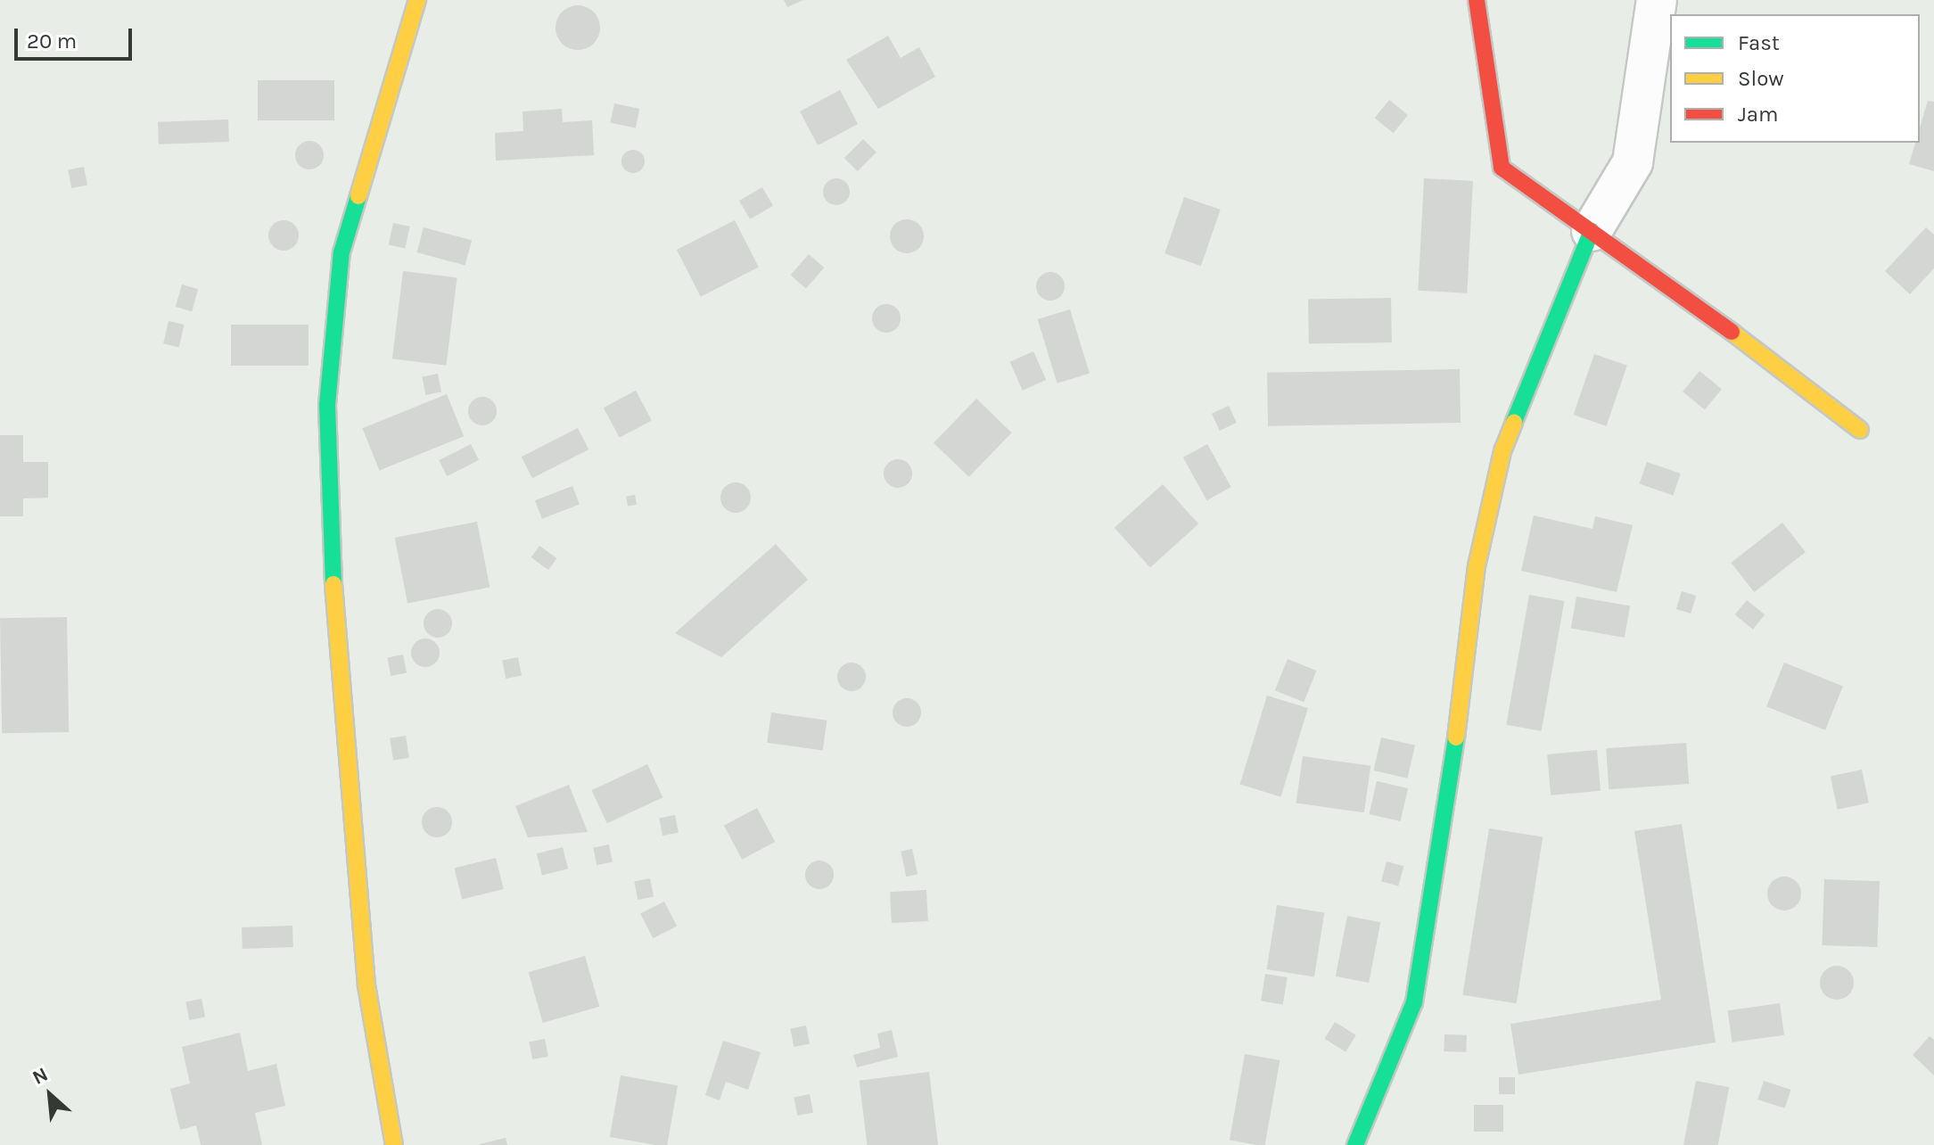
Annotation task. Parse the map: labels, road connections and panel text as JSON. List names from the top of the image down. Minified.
{"legend":["Fast","Slow","Jam"],"scale_bar":"20 m","north":"top left"}
